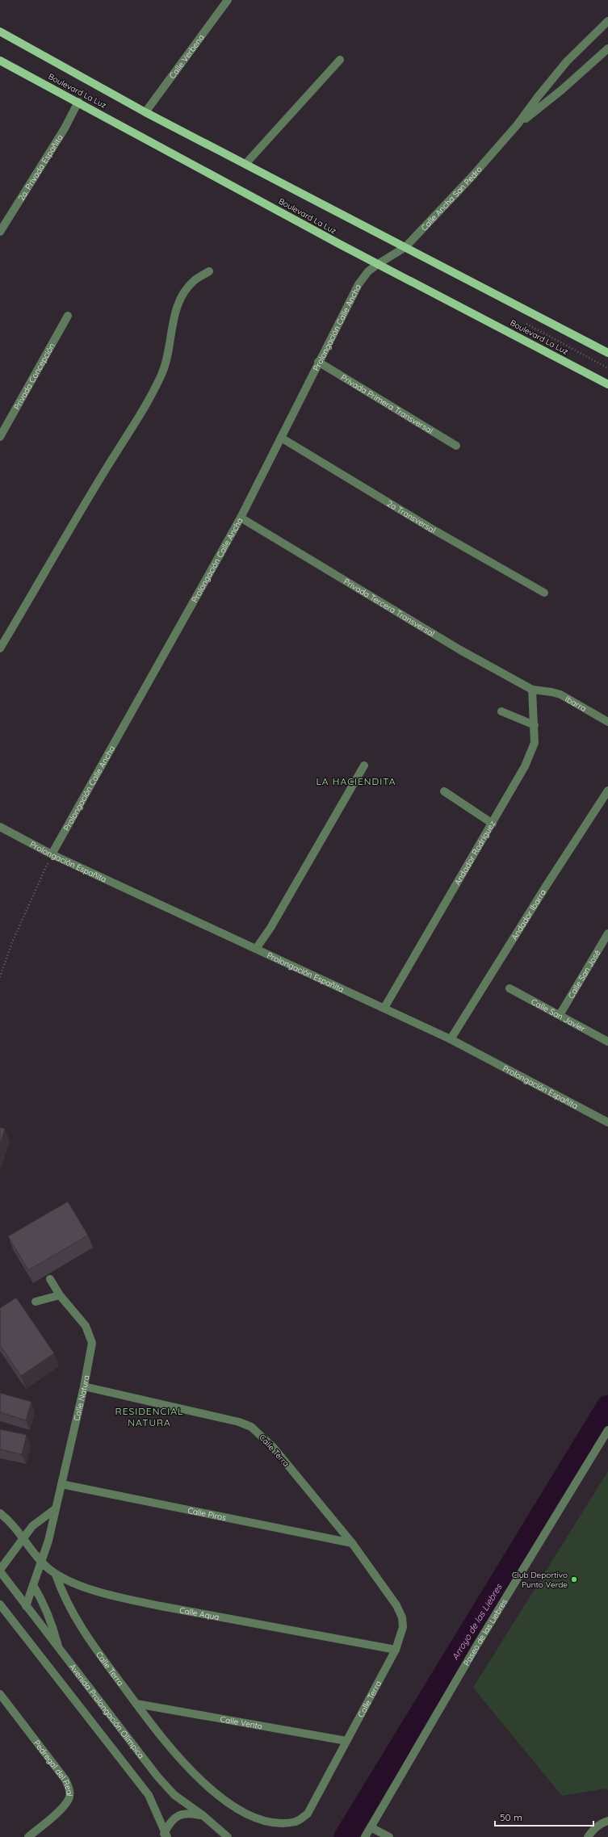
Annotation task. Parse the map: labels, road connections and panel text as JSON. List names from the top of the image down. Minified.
{"streets":{"main road":["Boulevard La Luz"],"street":["Calle Verbena","2a. Privada Españita","Calle Ancha San Pedro","Prolongación Calle Ancha","Privada Concepción","Privada Primera Transversal","2a Transversal","Privada Tercera Transversal","Ibarra","Andador Rodríguez","Prolongación Españita","Andador Ibarra","Calle San José","Calle San Javier","Calle Natura","Calle Terra","Calle Piros","Calle Aqua","Paseo de las Liebres","Avenida Prolongación Olímpica","Calle Vento","Pedregal del Real"]},"crossings":[["Calle Verbena","Boulevard La Luz"],["Boulevard La Luz","2a. Privada Españita"],["Boulevard La Luz","Calle Ancha San Pedro"],["Boulevard La Luz","Prolongación Calle Ancha"],["Calle Ancha San Pedro","Prolongación Calle Ancha"],["Prolongación Calle Ancha","Privada Primera Transversal"],["Prolongación Calle Ancha","2a Transversal"],["Prolongación Calle Ancha","Privada Tercera Transversal"],["Prolongación Calle Ancha","Prolongación Españita"],["Privada Tercera Transversal","Ibarra"],["Privada Tercera Transversal","Andador Rodríguez"],["Andador Rodríguez","Prolongación Españita"],["Prolongación Españita","Andador Ibarra"],["Calle San José","Calle San Javier"],["Calle Natura","Calle Terra"],["Calle Natura","Calle Piros"],["Calle Natura","Calle Aqua"],["Calle Natura","Avenida Prolongación Olímpica"],["Calle Terra","Calle Piros"],["Calle Terra","Calle Aqua"],["Calle Terra","Calle Vento"]],"districts":["LA HACIENDITA","RESIDENCIAL NATURA"],"water":["Arroyo de las Liebres"],"places":["Club Deportivo Punto Verde"],"scale_bar":"50 m"}
